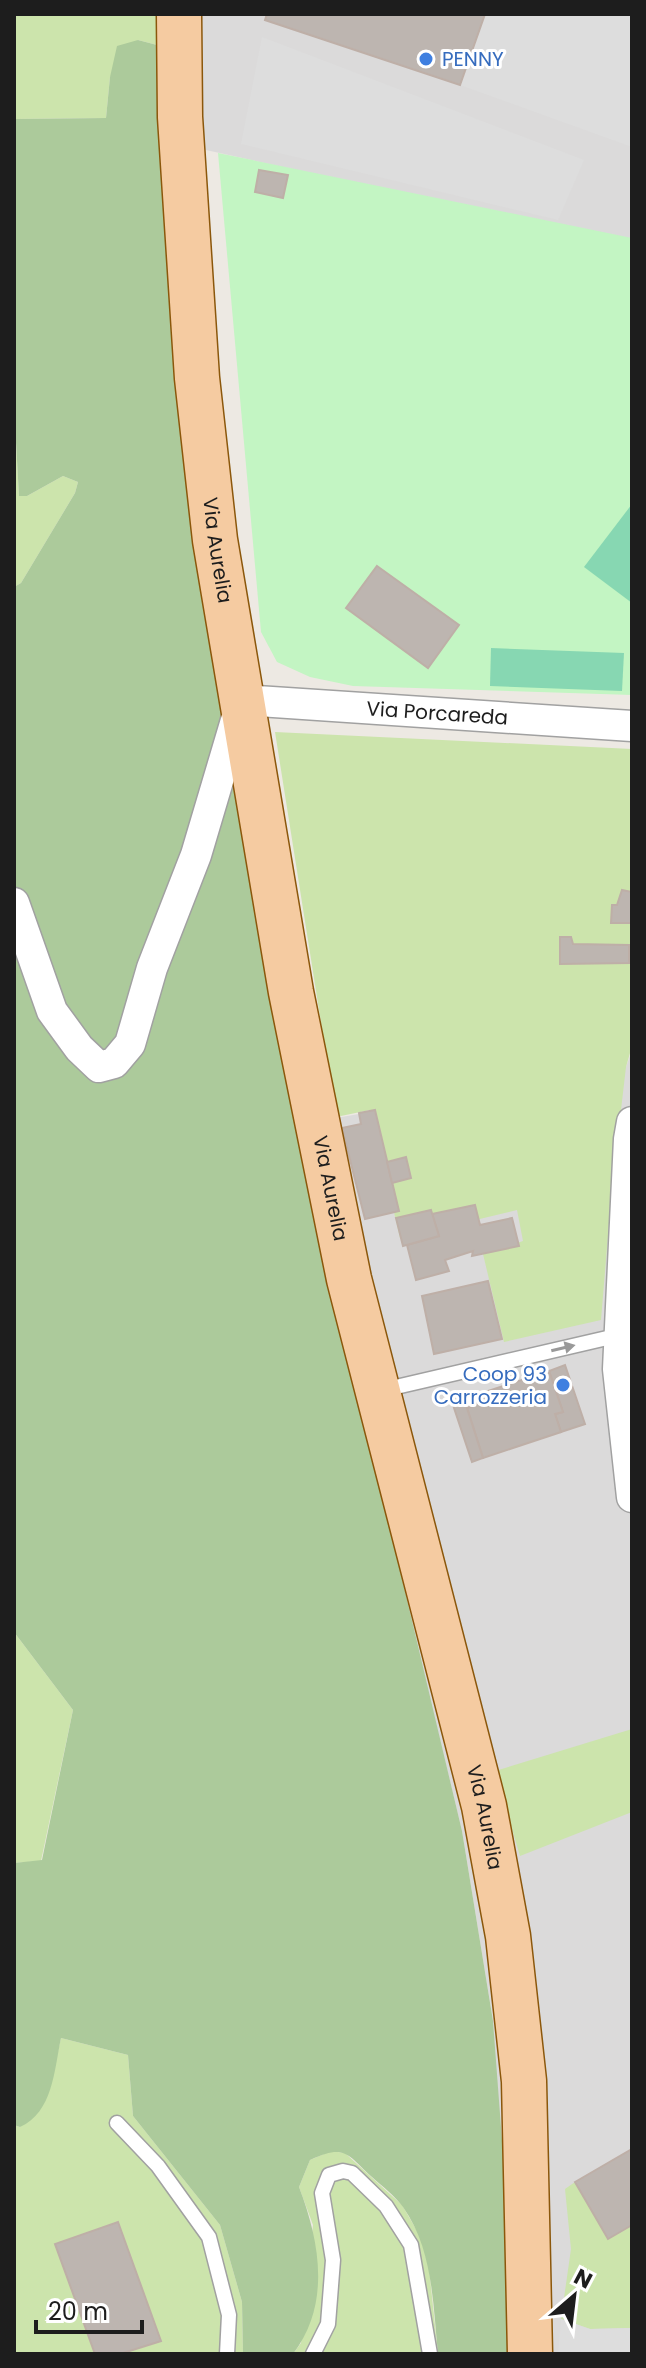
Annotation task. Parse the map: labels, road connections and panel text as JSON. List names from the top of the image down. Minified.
{"streets":{"main road":["Via Aurelia"],"street":["Via Porcareda"]},"crossings":[["Via Aurelia","Via Porcareda"]],"places":["PENNY","Coop 93 Carrozzeria"],"scale_bar":"20 m","north":"top right"}
